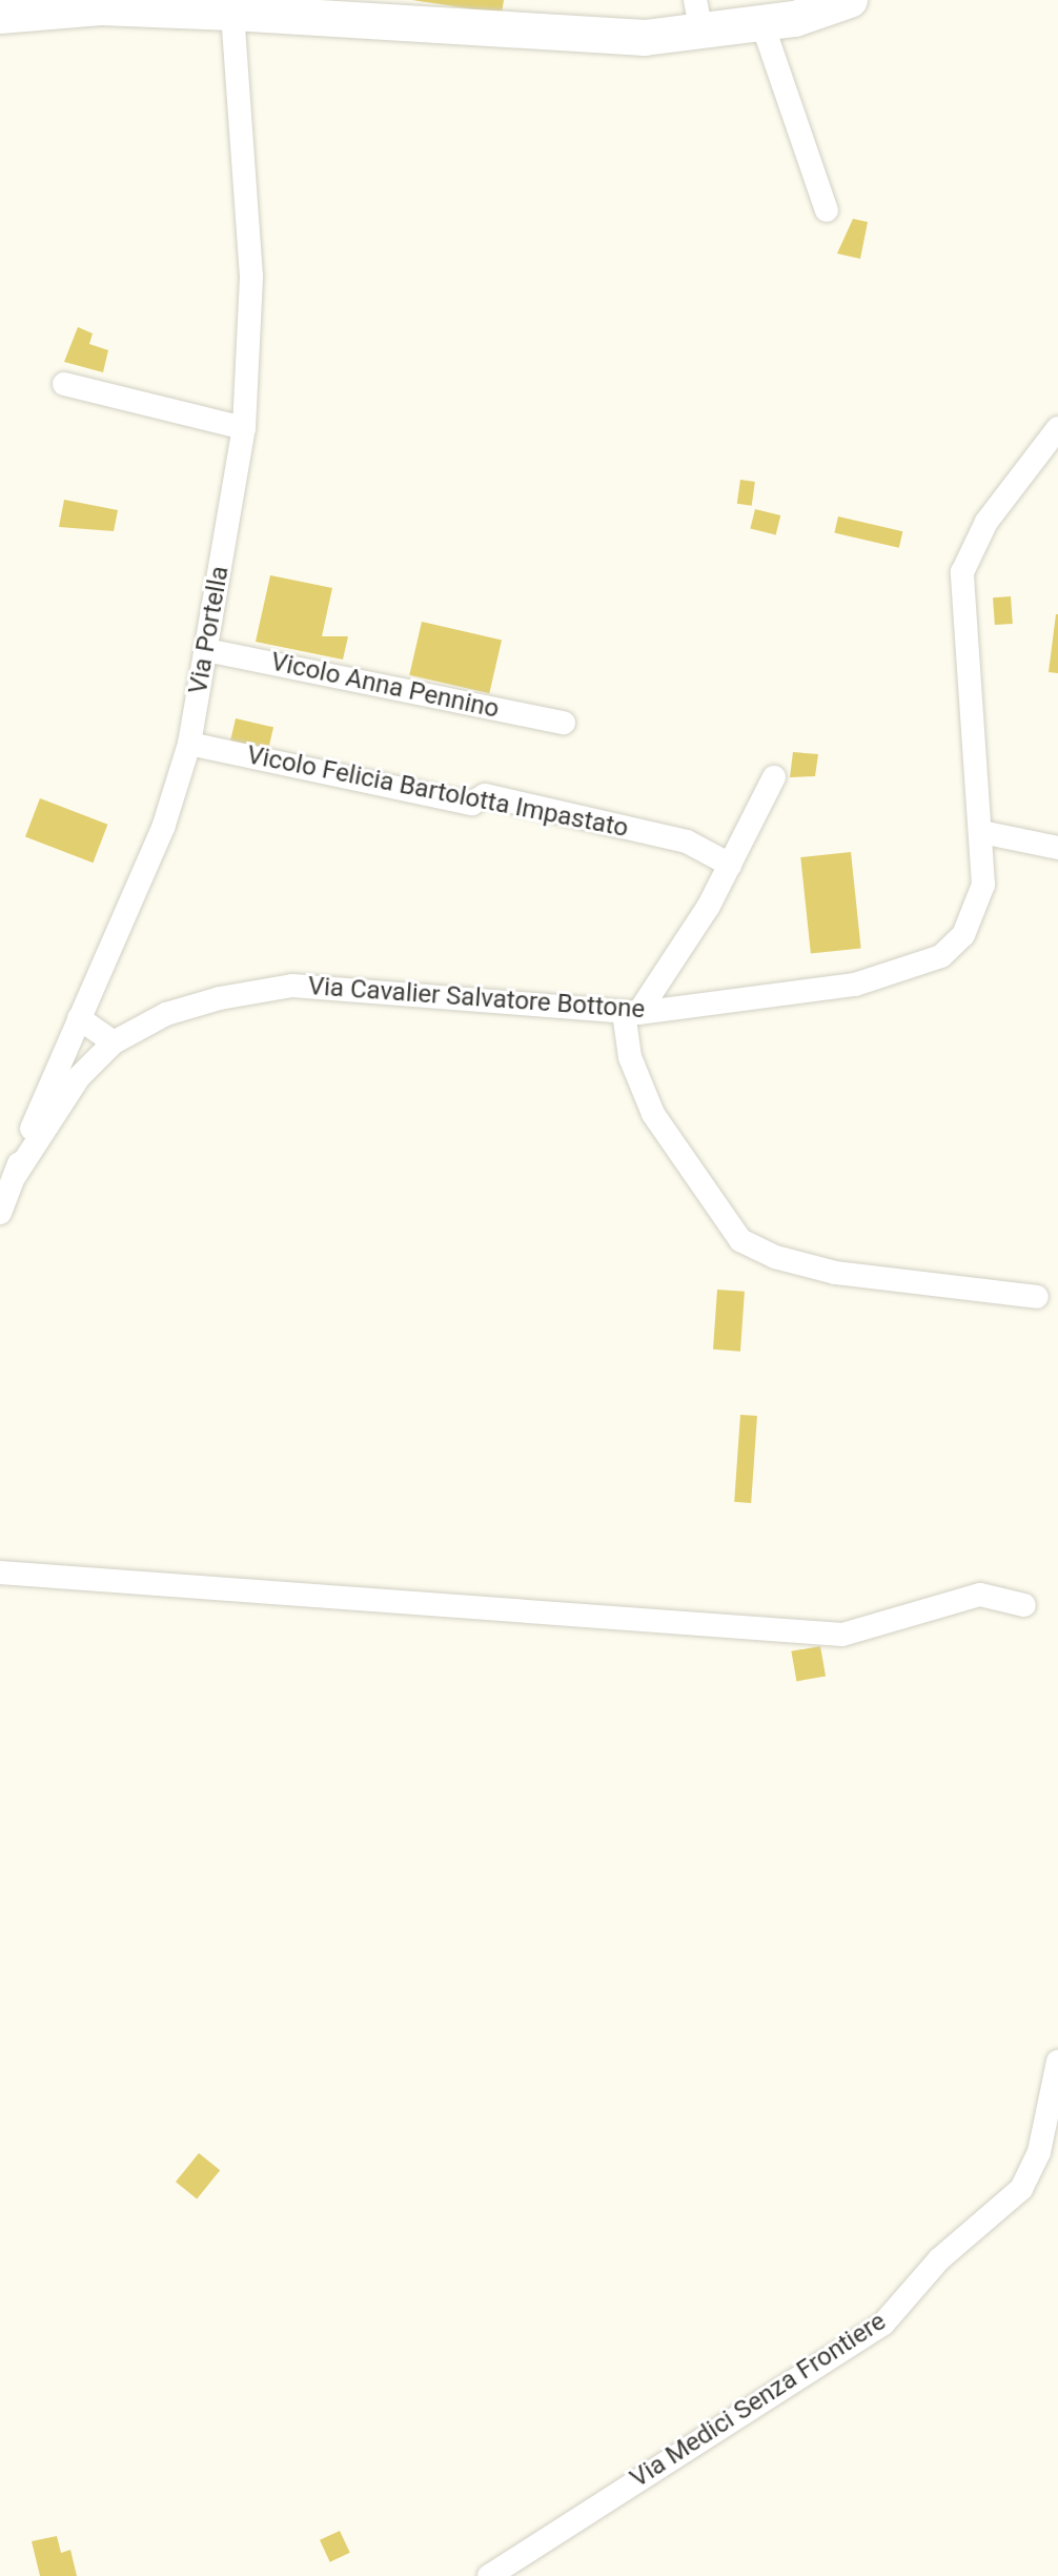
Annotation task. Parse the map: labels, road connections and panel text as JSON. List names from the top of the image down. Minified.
{"streets":{"street":["Via Portella","Vicolo Anna Pennino","Vicolo Felicia Bartolotta Impastato","Via Cavalier Salvatore Bottone","Via Medici Senza Frontiere"]},"crossings":[["Via Portella","Vicolo Anna Pennino"],["Via Portella","Vicolo Felicia Bartolotta Impastato"],["Via Portella","Via Cavalier Salvatore Bottone"]]}
